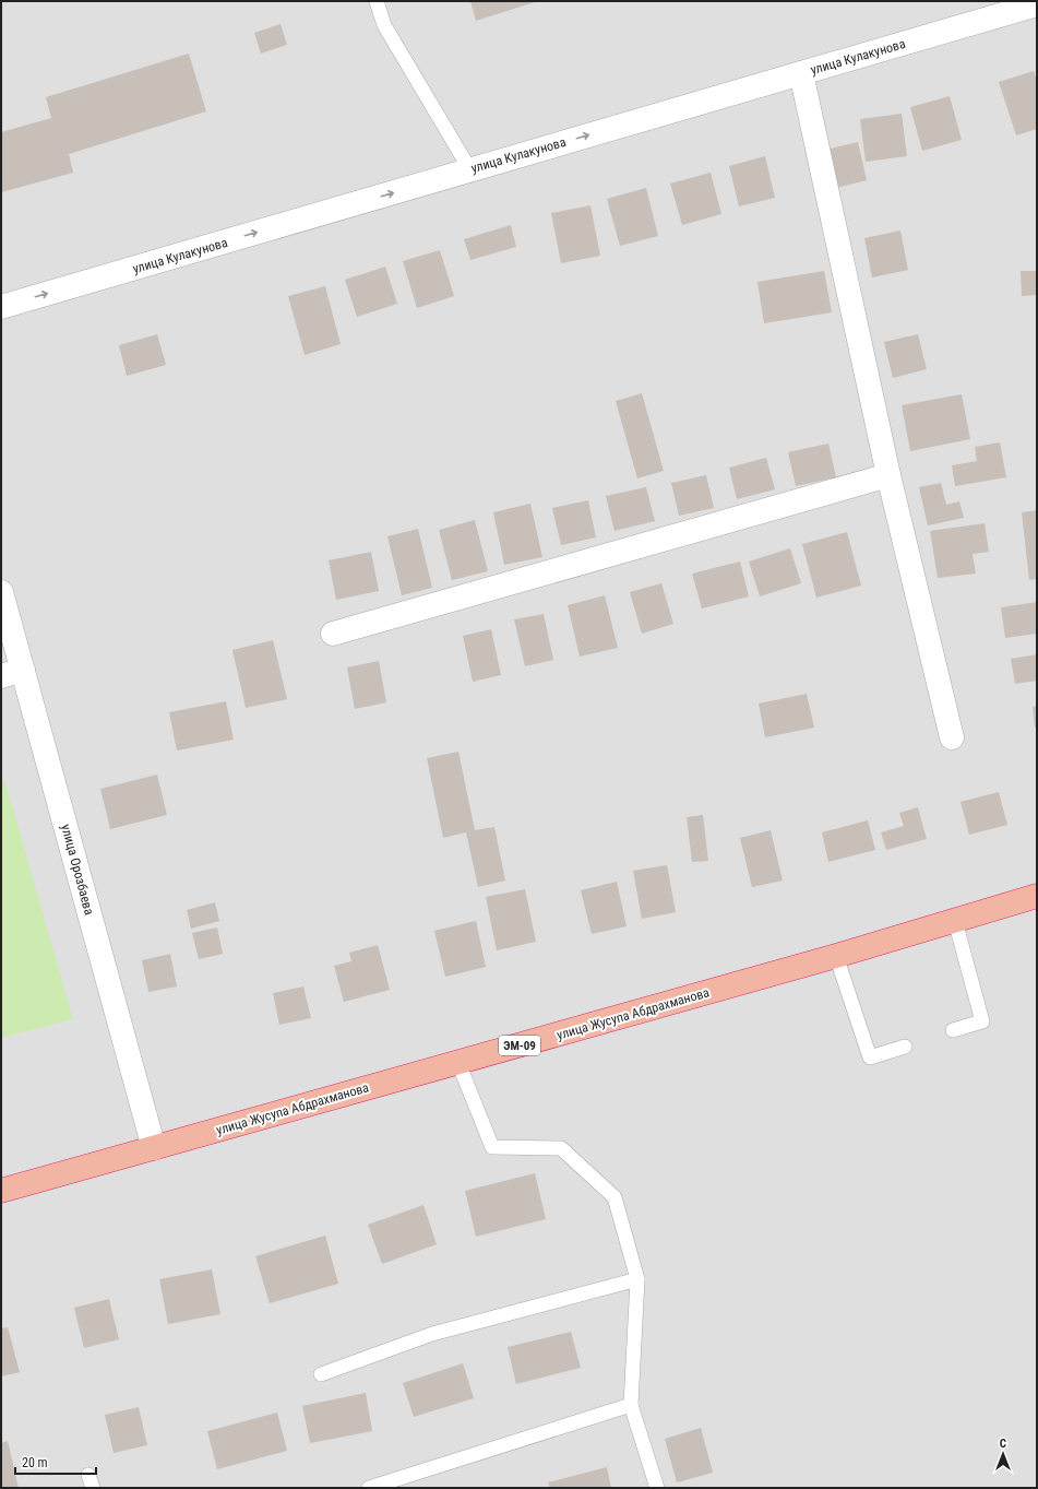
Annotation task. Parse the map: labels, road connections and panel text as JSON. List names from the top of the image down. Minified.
{"streets":{"highway":["улица Жусупа Абдрахманова","ЭМ-09"],"street":["улица Кулакунова","улица Орозбаева"]},"crossings":[["улица Орозбаева","улица Жусупа Абдрахманова"]],"one_way":["улица Кулакунова"],"scale_bar":"20 m","north":"top"}
